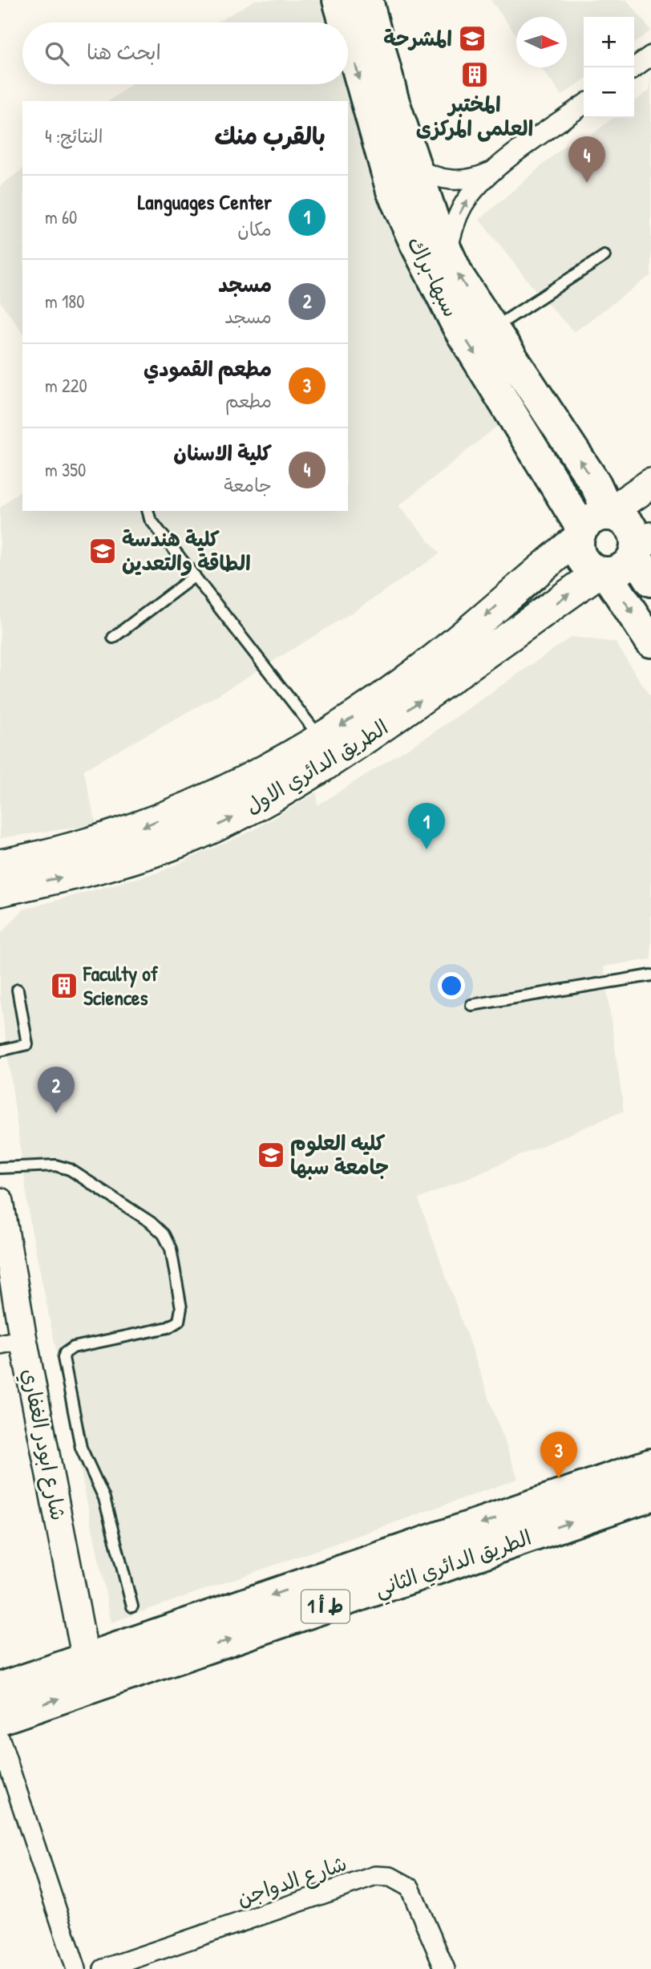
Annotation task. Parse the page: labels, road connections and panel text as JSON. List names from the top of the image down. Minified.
{"streets":{"highway":["سبها-براك","الطريق الدائري الثاني","ط أ 1"],"main road":["الطريق الدائري الاول"],"street":["شارع ابودر الغفاري","شارع الدواجن"]},"crossings":[["سبها-براك","الطريق الدائري الاول"],["شارع ابودر الغفاري","الطريق الدائري الثاني"]],"places":{"school or university":["المشرحة","كلية هندسة الطاقة والتعدين","كليه العلوم جامعة سبها"],"building":["المختبر العلمى المركزى","Faculty of Sciences"]},"north":"right","page":{"map_buttons":["+","−"],"search":"ابحث هنا","heading":["بالقرب منك","النتائج: 4"],"pins":["4","1","2","3"],"list":[{"mark":"1","name":"Languages Center","note":"مكان","value":"60 m"},{"mark":"2","name":"مسجد","note":"مسجد","value":"180 m"},{"mark":"3","name":"مطعم القمودي","note":"مطعم","value":"220 m"},{"mark":"4","name":"كلية الاسنان","note":"جامعة","value":"350 m"}]}}
